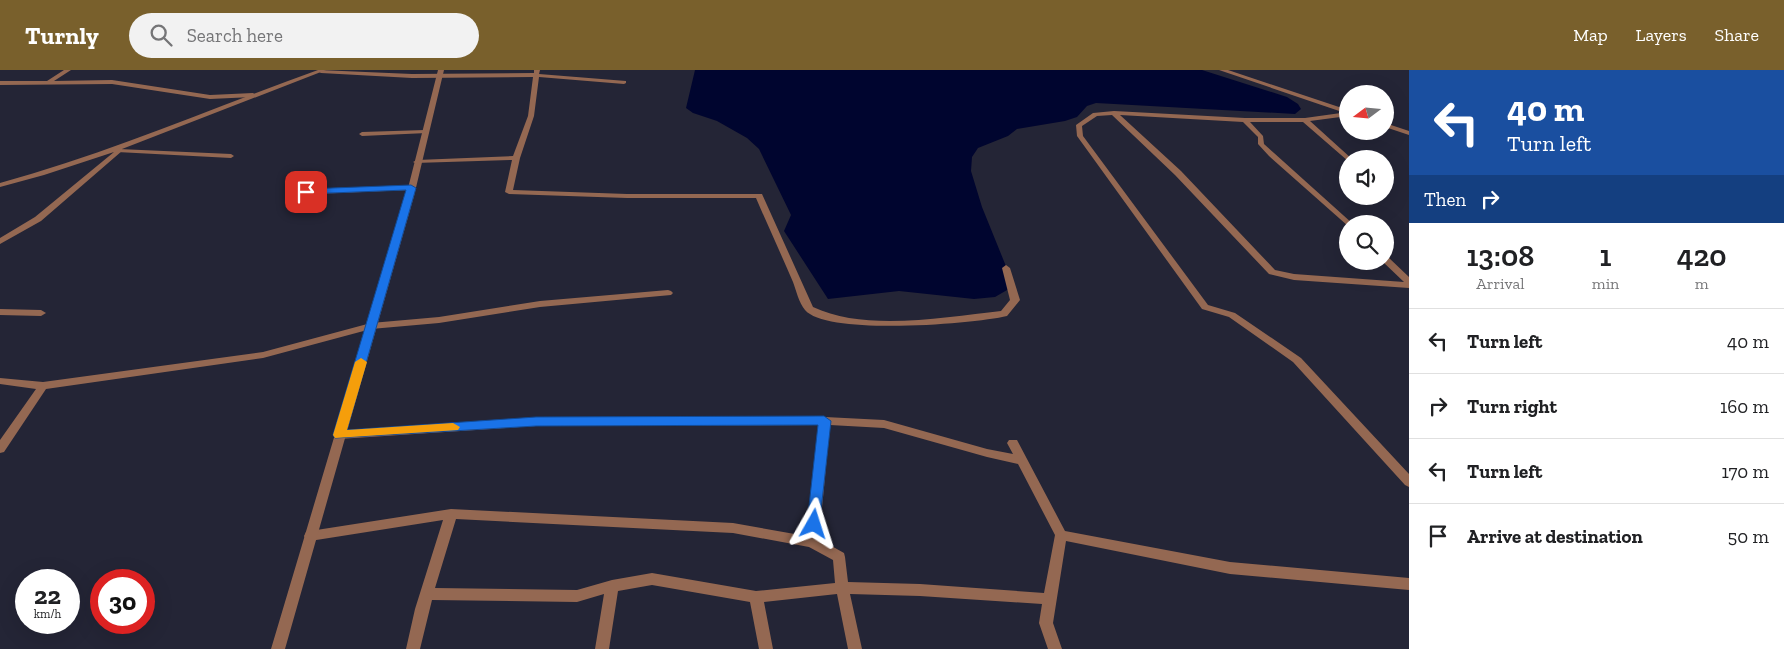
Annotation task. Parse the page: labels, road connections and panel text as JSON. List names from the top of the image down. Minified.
{"north":"left","page":{"header":"Turnly","search":"Search here","nav":["Map","Layers","Share"],"turn":["40 m","Turn left"],"then":"Then","eta":["13:08","Arrival","1","min","420","m"],"list":[{"name":"Turn left","value":"40 m"},{"name":"Turn right","value":"160 m"},{"name":"Turn left","value":"170 m"},{"name":"Arrive at destination","value":"50 m"}],"speed":"22 km/h","limit":"30"}}
